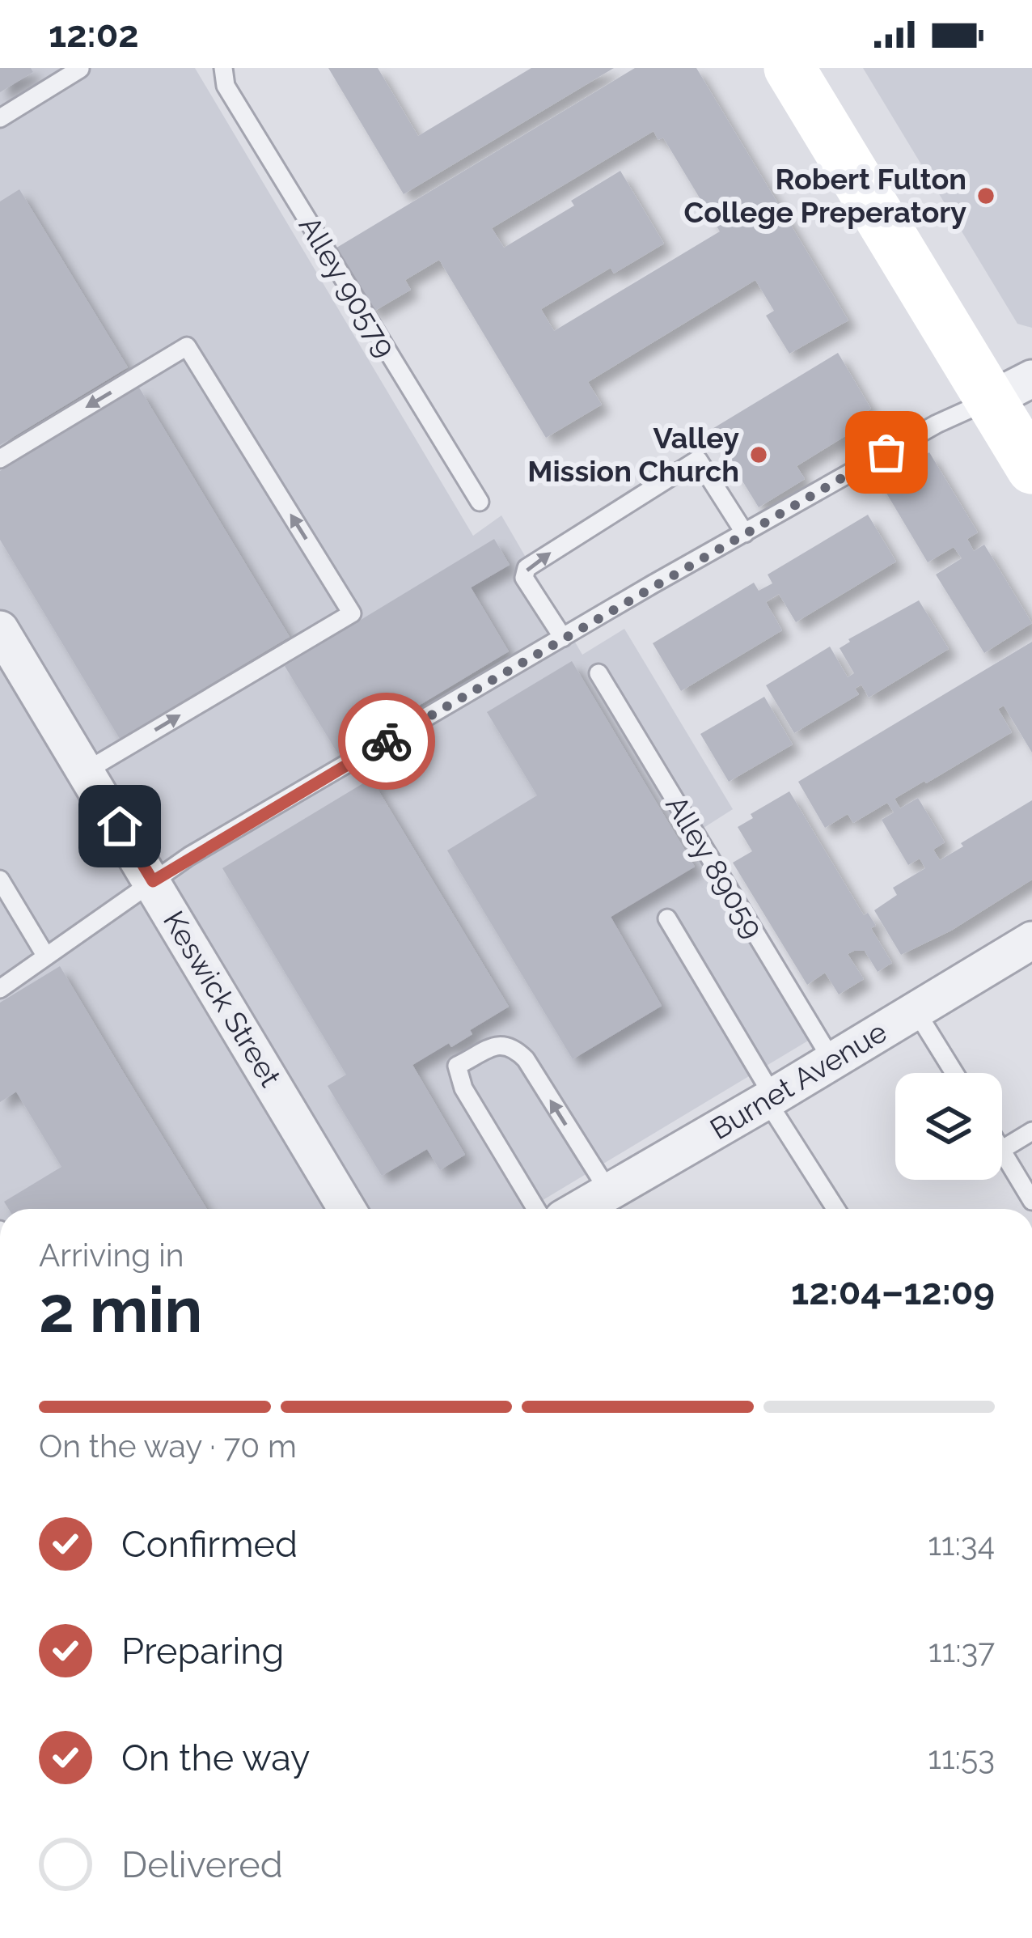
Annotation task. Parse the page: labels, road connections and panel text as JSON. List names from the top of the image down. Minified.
{"streets":{"street":["Keswick Street","Burnet Avenue"],"lane":["Alley 90579","Alley 89059"]},"crossings":[["Alley 89059","Burnet Avenue"]],"places":["Robert Fulton College Preperatory","Valley Mission Church"],"page":{"status":"12:02","heading":["2 min","Arriving in","12:04–12:09"],"bar":"On the way · 70 m","list":[["Confirmed","11:34"],["Preparing","11:37"],["On the way","11:53"],"Delivered"]}}
